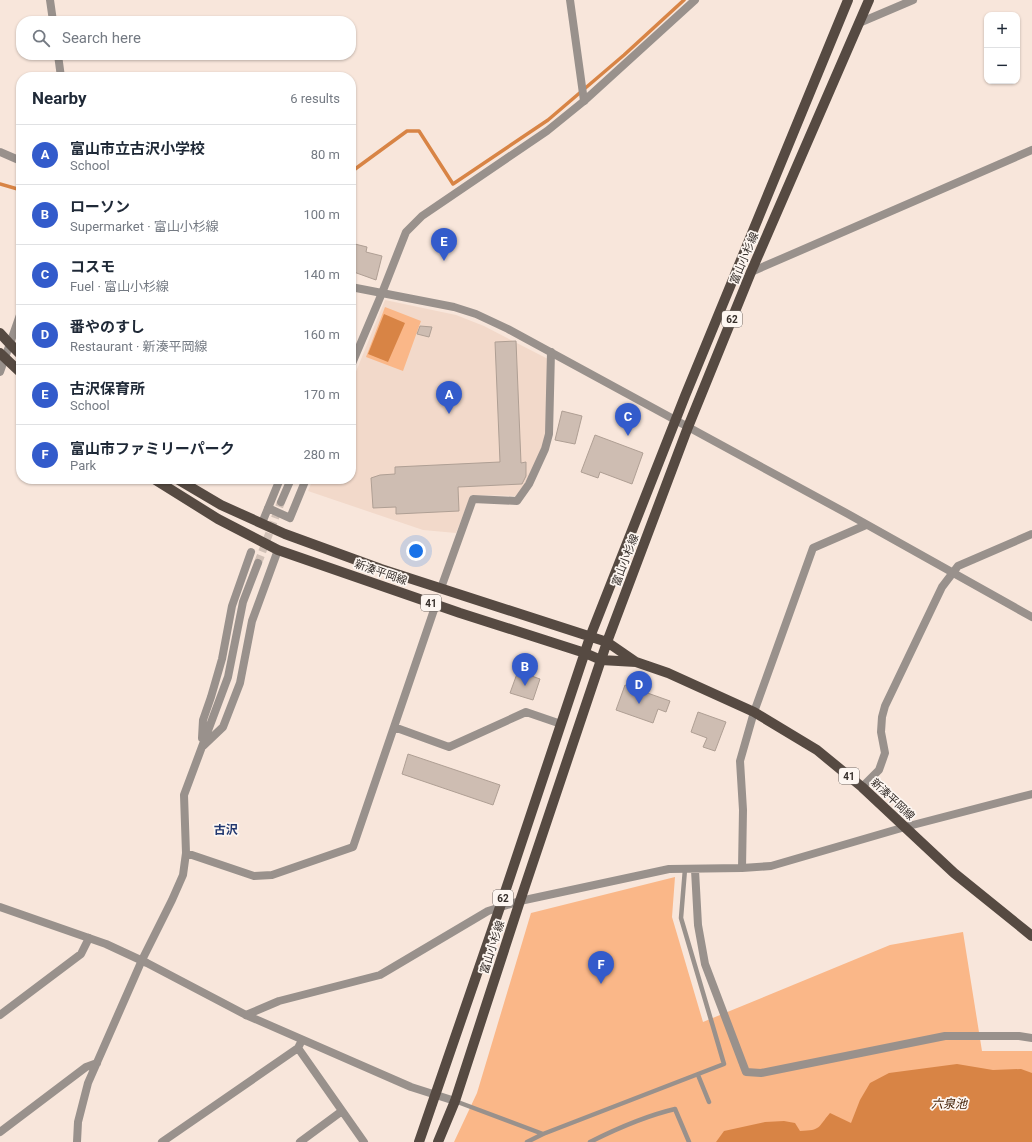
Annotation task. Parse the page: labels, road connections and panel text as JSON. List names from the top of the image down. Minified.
{"streets":{"main road":["富山小杉線","62","新湊平岡線","41"]},"crossings":[["富山小杉線","新湊平岡線"]],"districts":["古沢"],"water":["六泉池"],"page":{"map_buttons":["+","−"],"search":"Search here","heading":["Nearby","6 results"],"list":[{"mark":"A","name":"富山市立古沢小学校","note":"School","value":"80 m"},{"mark":"B","name":"ローソン","note":"Supermarket · 富山小杉線","value":"100 m"},{"mark":"C","name":"コスモ","note":"Fuel · 富山小杉線","value":"140 m"},{"mark":"D","name":"番やのすし","note":"Restaurant · 新湊平岡線","value":"160 m"},{"mark":"E","name":"古沢保育所","note":"School","value":"170 m"},{"mark":"F","name":"富山市ファミリーパーク","note":"Park","value":"280 m"}],"pins":["E","A","C","B","D","F"]}}
